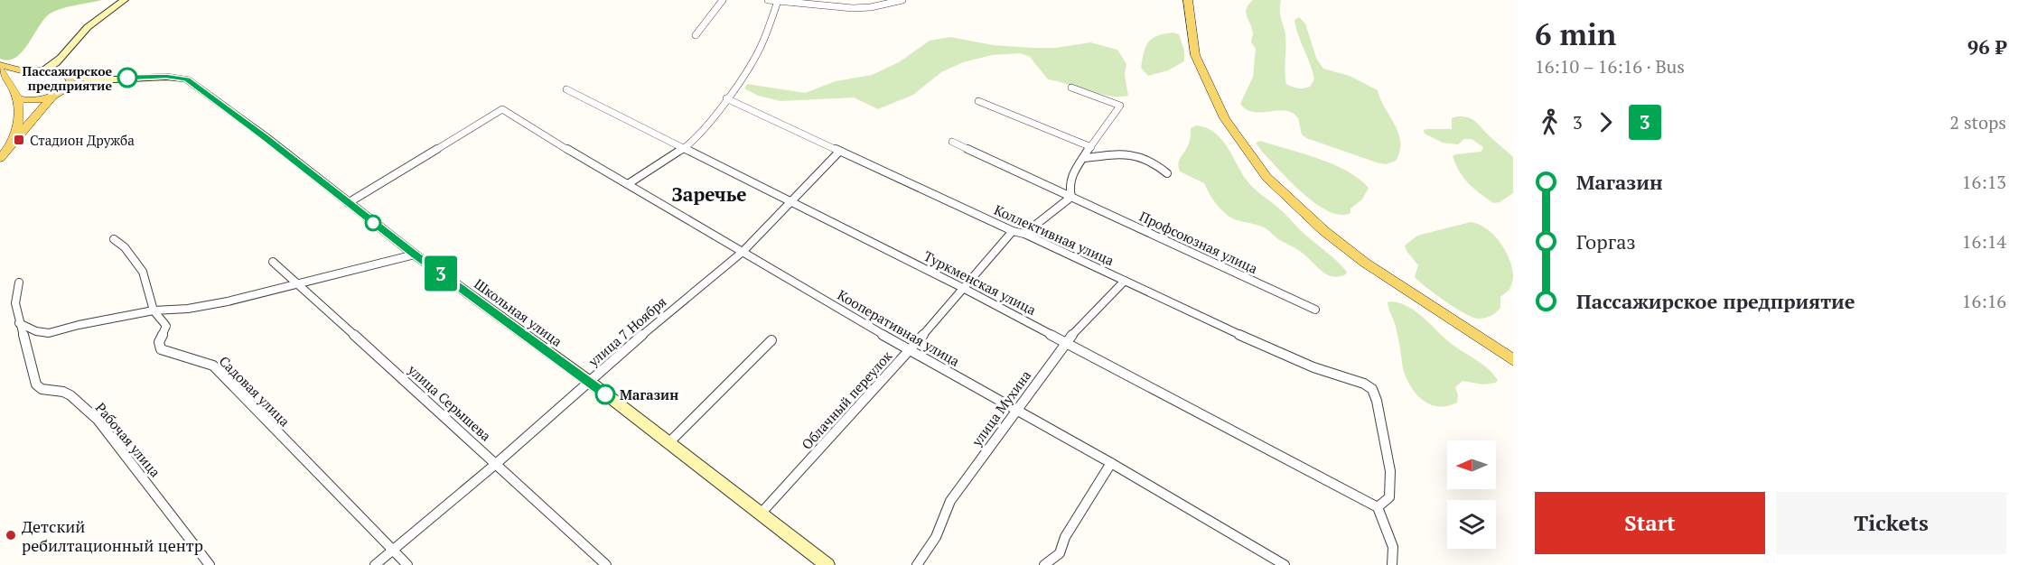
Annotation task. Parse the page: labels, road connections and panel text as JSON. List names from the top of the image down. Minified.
{"streets":{"main road":["Школьная улица"],"street":["Коллективная улица","Профсоюзная улица","Туркменская улица","Кооперативная улица","улица 7 Ноября","Садовая улица","Облачный переулок","улица Серышева","улица Мухина","Рабочая улица"]},"crossings":[["Коллективная улица","Туркменская улица"],["Коллективная улица","улица 7 Ноября"],["Коллективная улица","Облачный переулок"],["Коллективная улица","улица Мухина"],["Туркменская улица","улица 7 Ноября"],["Туркменская улица","Облачный переулок"],["Туркменская улица","улица Мухина"],["Школьная улица","Кооперативная улица"],["Школьная улица","улица 7 Ноября"],["Школьная улица","Облачный переулок"],["Кооперативная улица","улица 7 Ноября"],["Кооперативная улица","Облачный переулок"],["Кооперативная улица","улица Мухина"],["улица 7 Ноября","Садовая улица"],["улица 7 Ноября","улица Серышева"]],"districts":["Заречье"],"places":{"other":["Пассажирское предприятие","Магазин","Детский ребилтационный центр"],"transit":["Стадион Дружба"]},"lines":["bus line 3"],"north":"left","page":{"on_map":"3","heading":["6 min","16:10 – 16:16 · Bus","96 ₽"],"legs":["3","3","2 stops"],"list":[{"name":"Магазин","value":"16:13"},{"name":"Горгаз","value":"16:14"},{"name":"Пассажирское предприятие","value":"16:16"}],"buttons":["Start","Tickets"]}}
